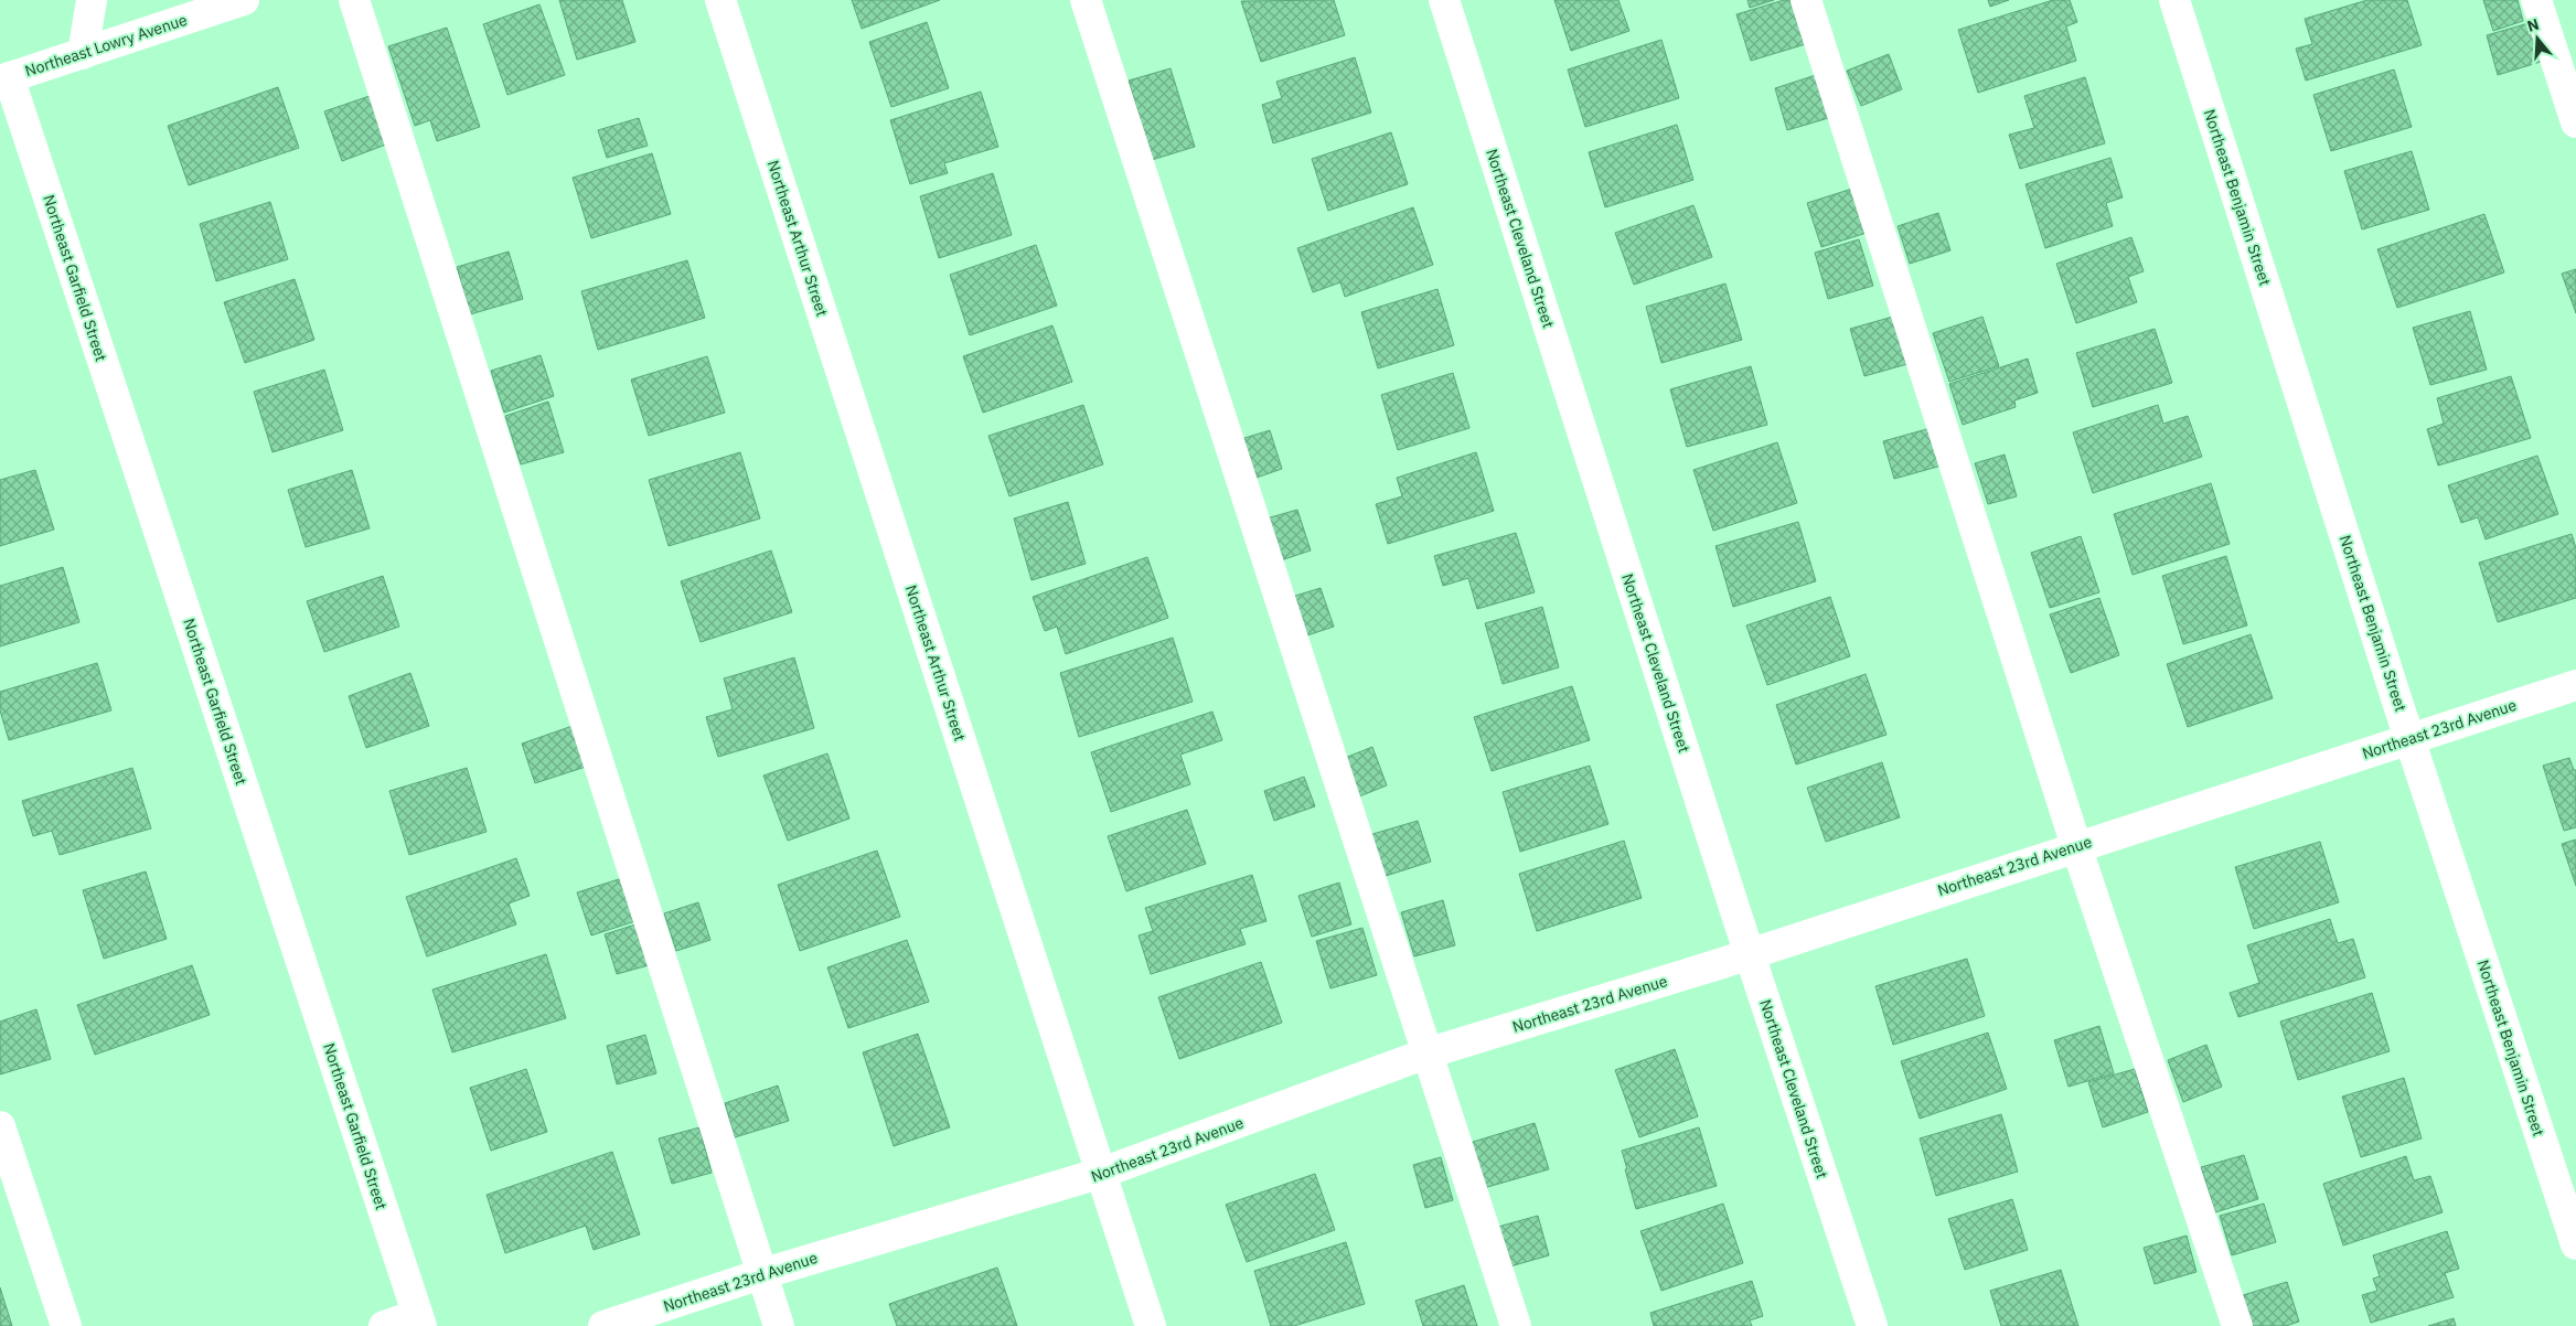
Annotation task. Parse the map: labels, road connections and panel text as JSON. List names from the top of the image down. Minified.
{"streets":{"street":["Northeast Lowry Avenue","Northeast Benjamin Street","Northeast Arthur Street","Northeast Cleveland Street","Northeast Garfield Street","Northeast 23rd Avenue"]},"crossings":[["Northeast Lowry Avenue","Northeast Garfield Street"],["Northeast Benjamin Street","Northeast 23rd Avenue"],["Northeast Arthur Street","Northeast 23rd Avenue"],["Northeast Cleveland Street","Northeast 23rd Avenue"]],"north":"top"}
